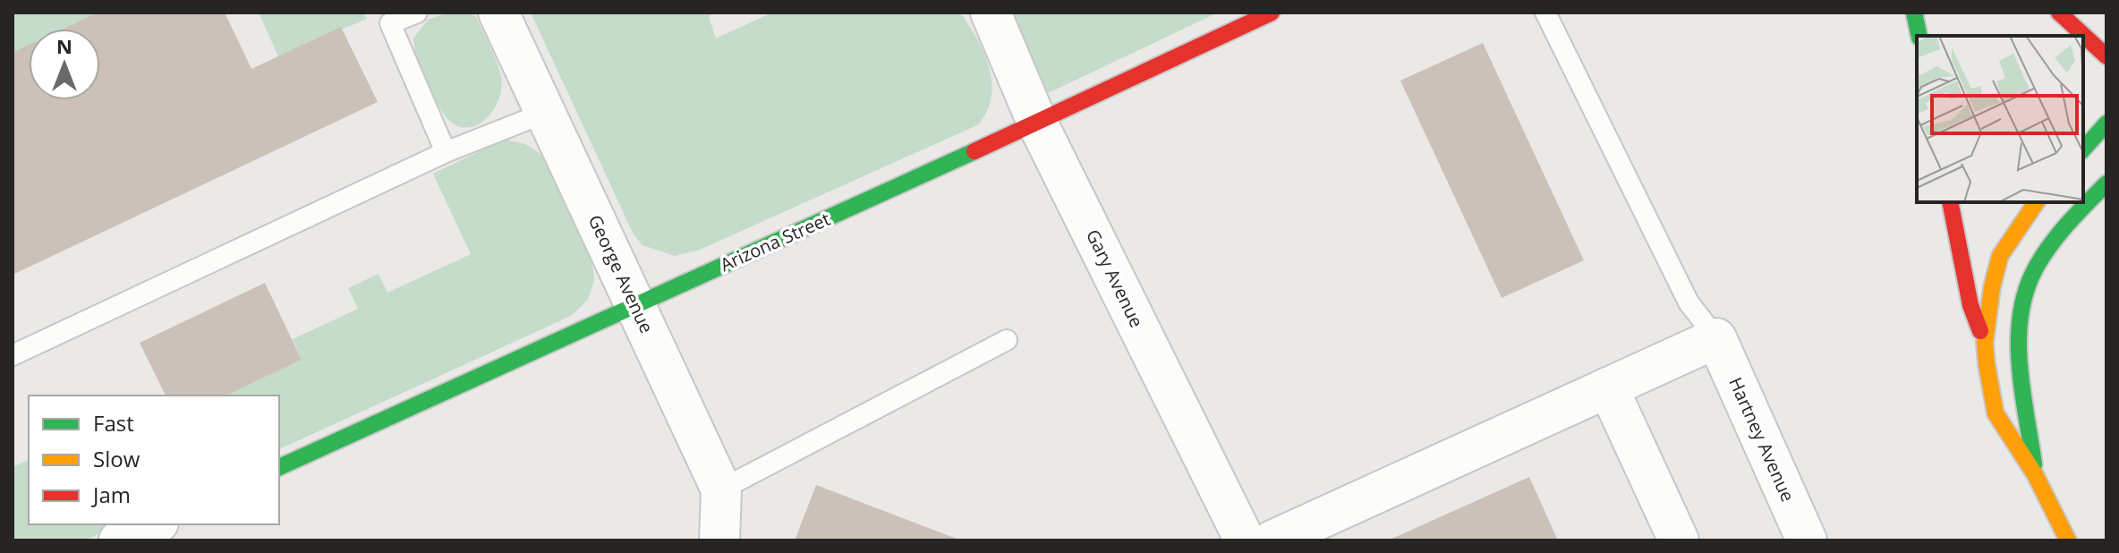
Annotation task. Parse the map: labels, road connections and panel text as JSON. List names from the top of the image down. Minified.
{"streets":{"street":["Arizona Street","George Avenue","Gary Avenue","Hartney Avenue"]},"crossings":[["Arizona Street","George Avenue"],["Arizona Street","Gary Avenue"]],"legend":["Fast","Slow","Jam"],"north":"top"}
